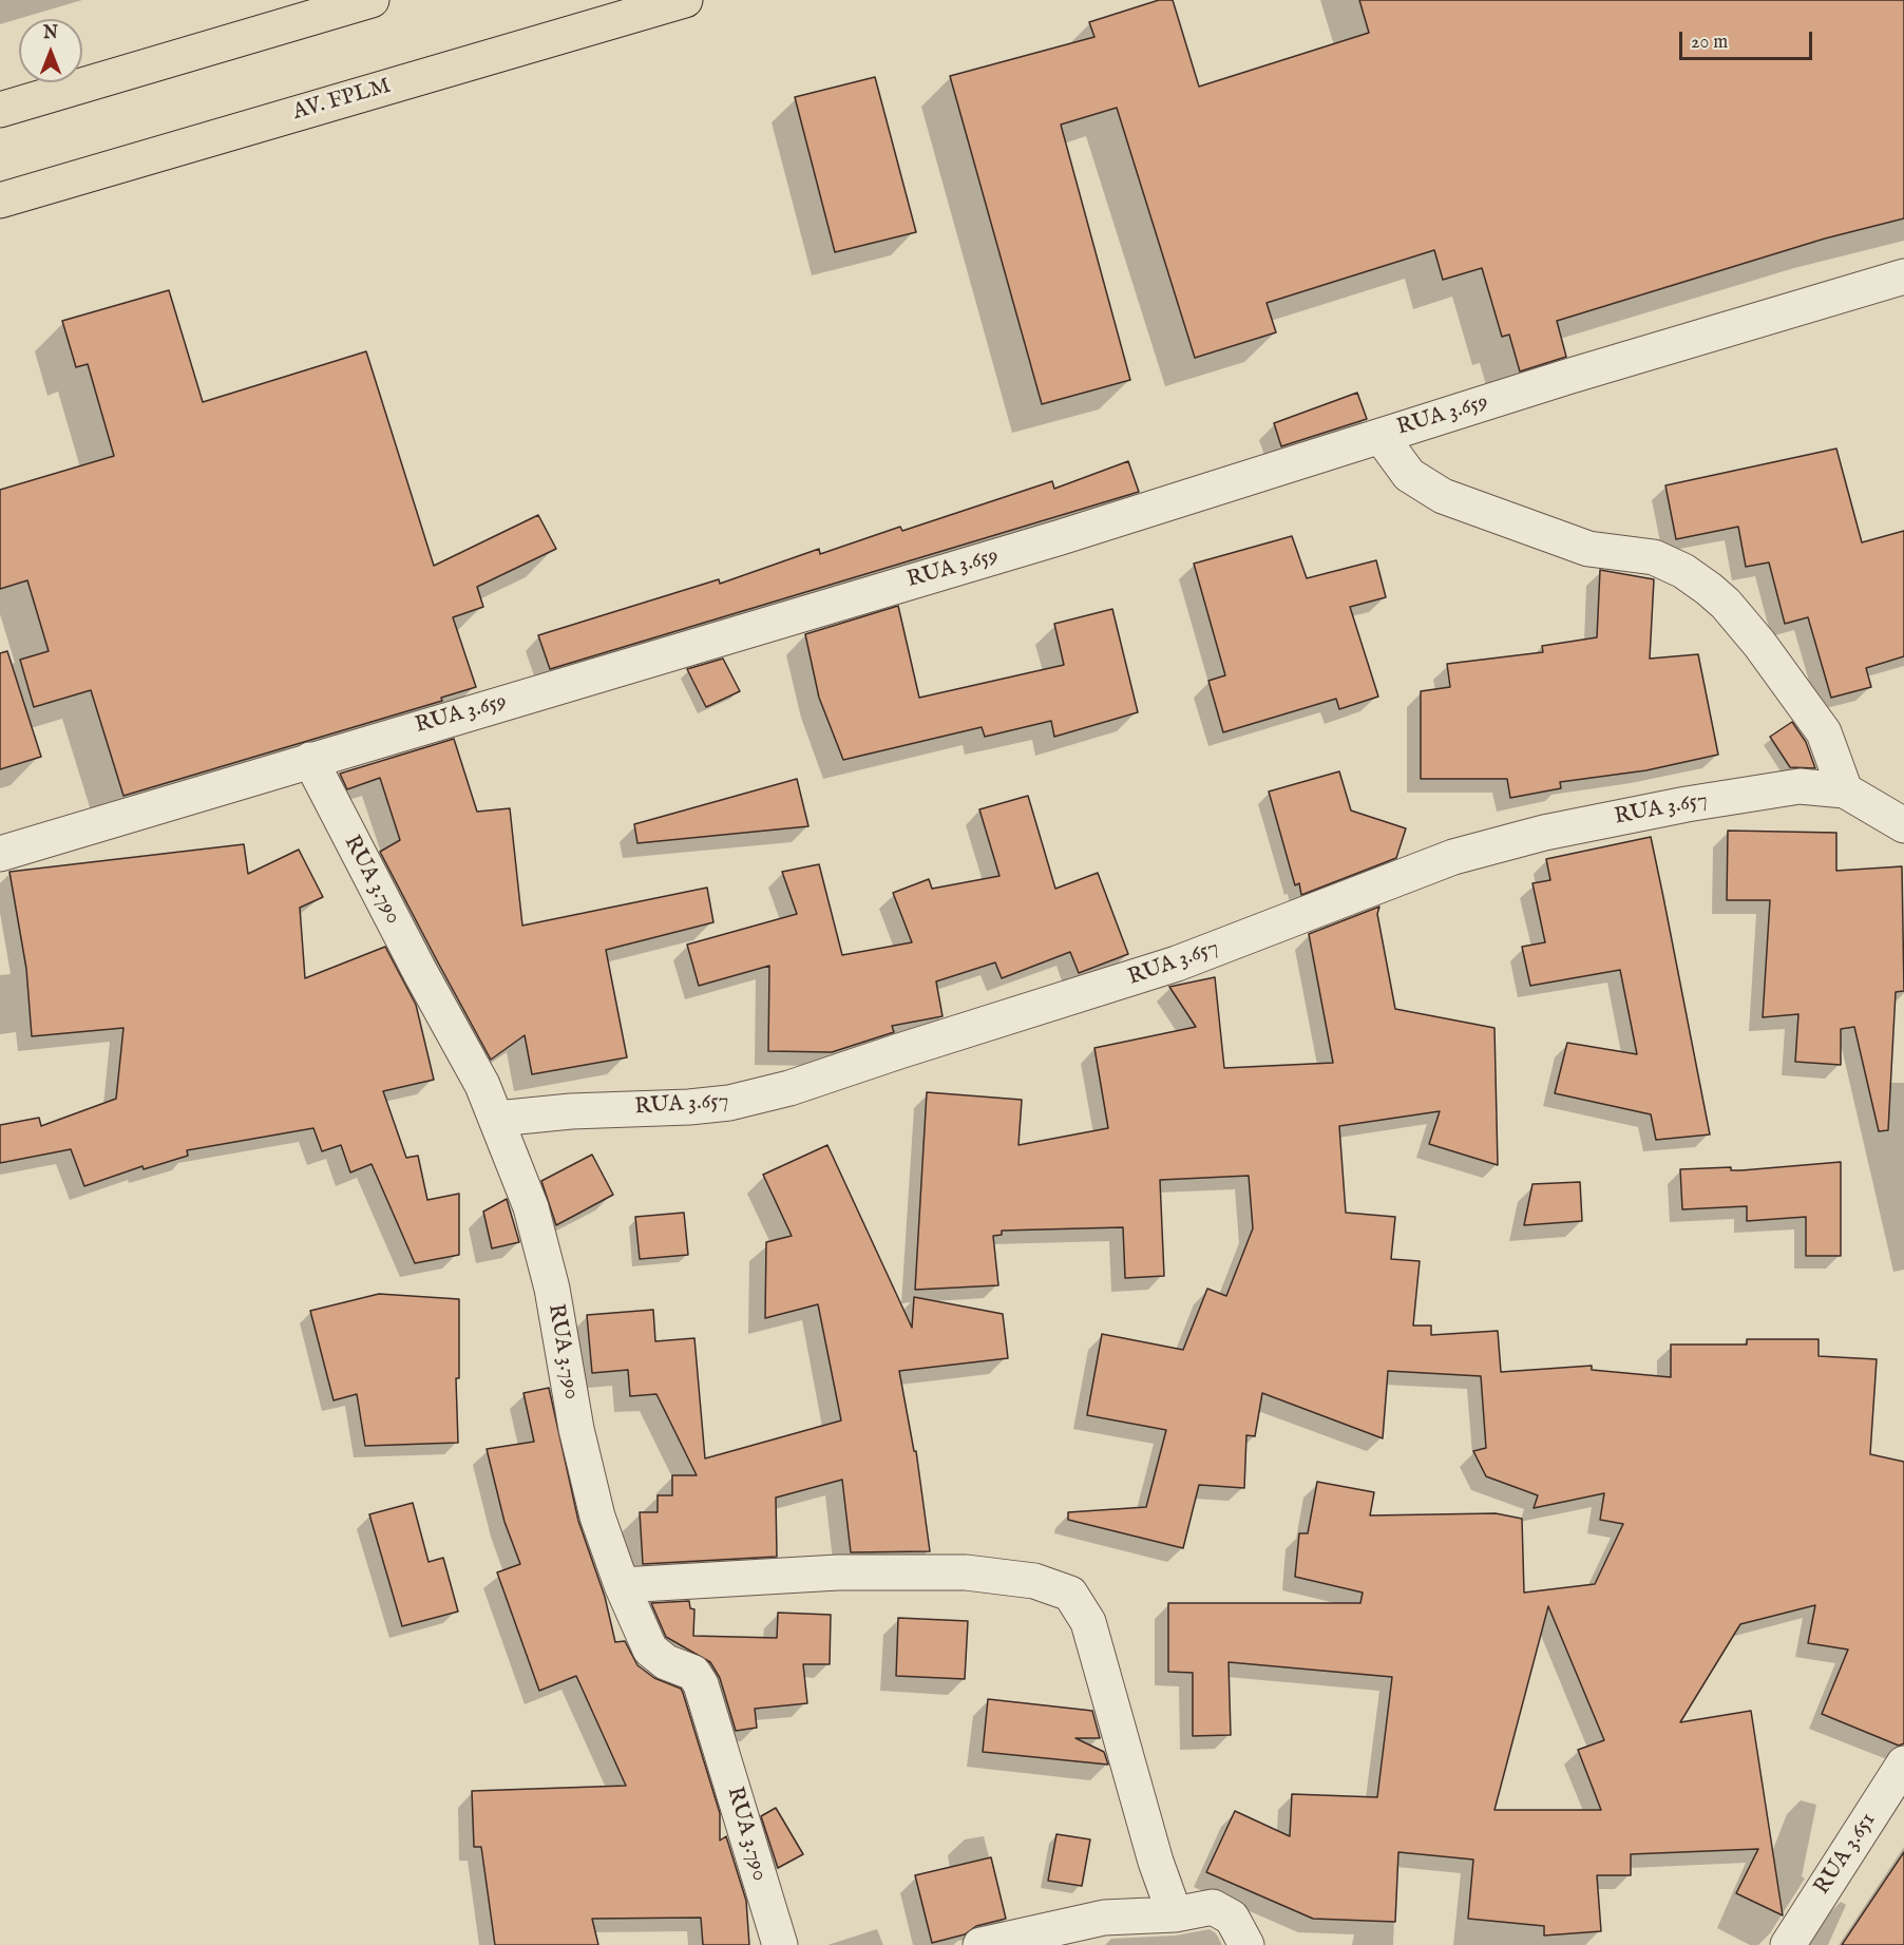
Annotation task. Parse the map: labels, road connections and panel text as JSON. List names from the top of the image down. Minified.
{"streets":{"main road":["AV. FPLM"],"street":["RUA 3.659","RUA 3.657","RUA 3.790","RUA 3.651"]},"crossings":[["RUA 3.659","RUA 3.790"],["RUA 3.657","RUA 3.790"]],"scale_bar":"20 m","north":"top"}
